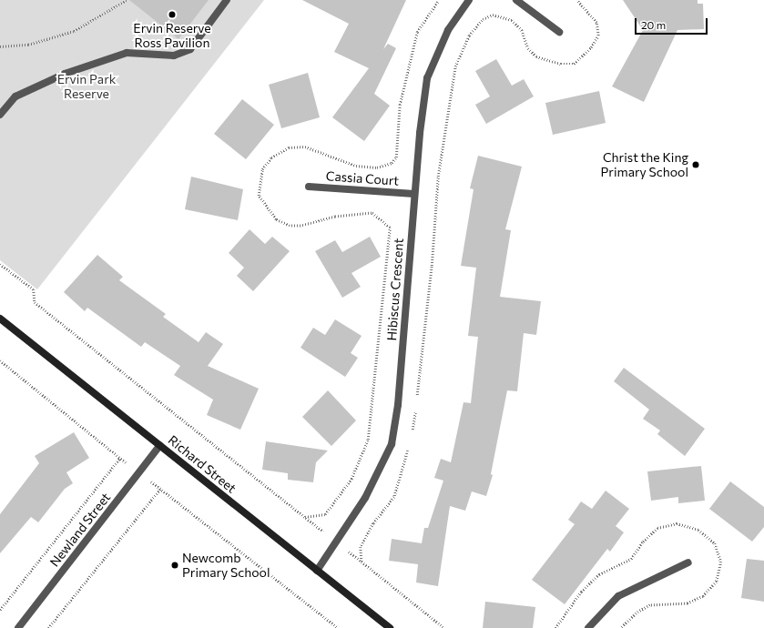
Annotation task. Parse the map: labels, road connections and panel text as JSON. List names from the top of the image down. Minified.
{"streets":{"street":["Cassia Court","Hibiscus Crescent","Richard Street","Newland Street"]},"crossings":[["Cassia Court","Hibiscus Crescent"],["Hibiscus Crescent","Richard Street"],["Richard Street","Newland Street"]],"parks":["Ervin Park Reserve"],"places":["Ervin Reserve Ross Pavilion","Christ the King Primary School","Newcomb Primary School"],"scale_bar":"20 m"}
